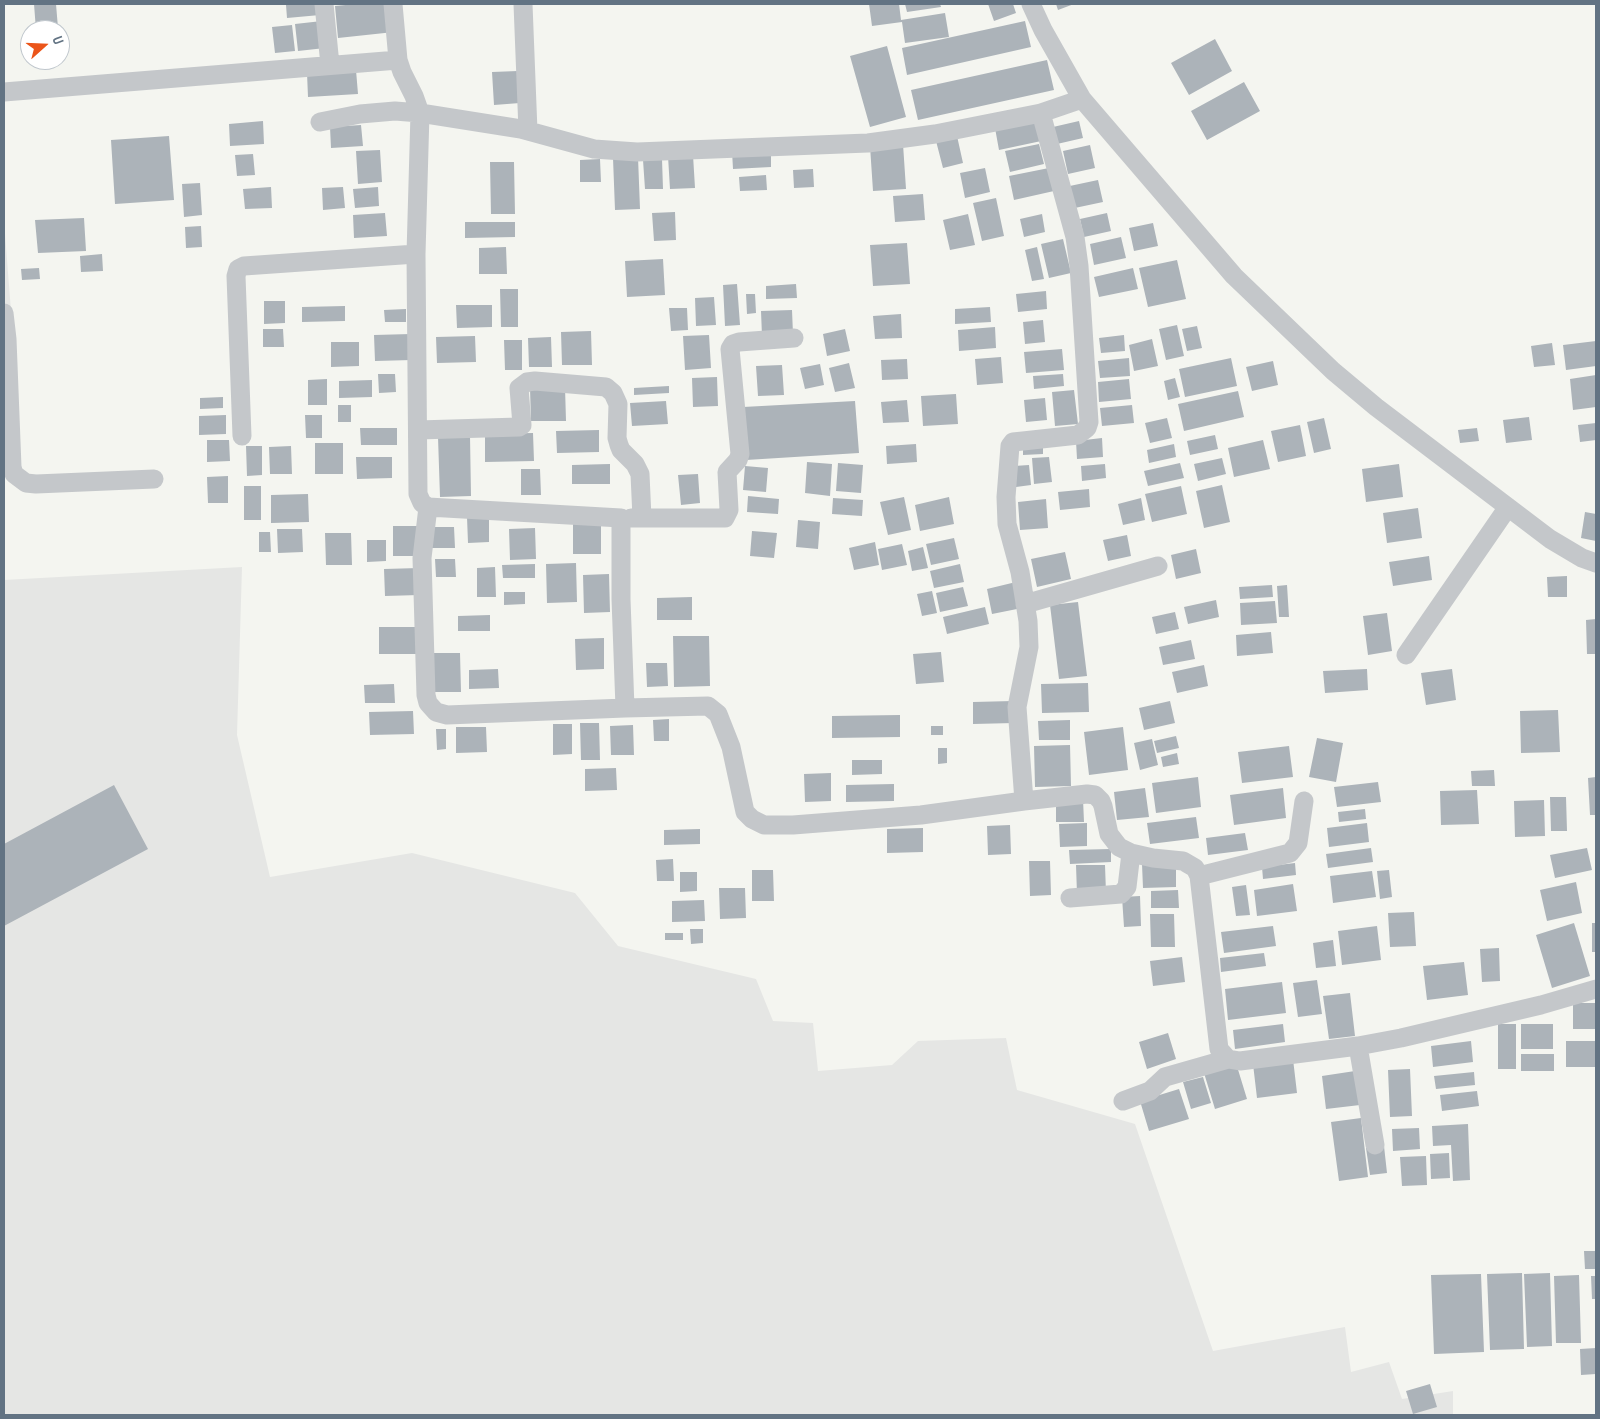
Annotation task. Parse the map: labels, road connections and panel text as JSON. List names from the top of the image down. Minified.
{"north":"right"}
